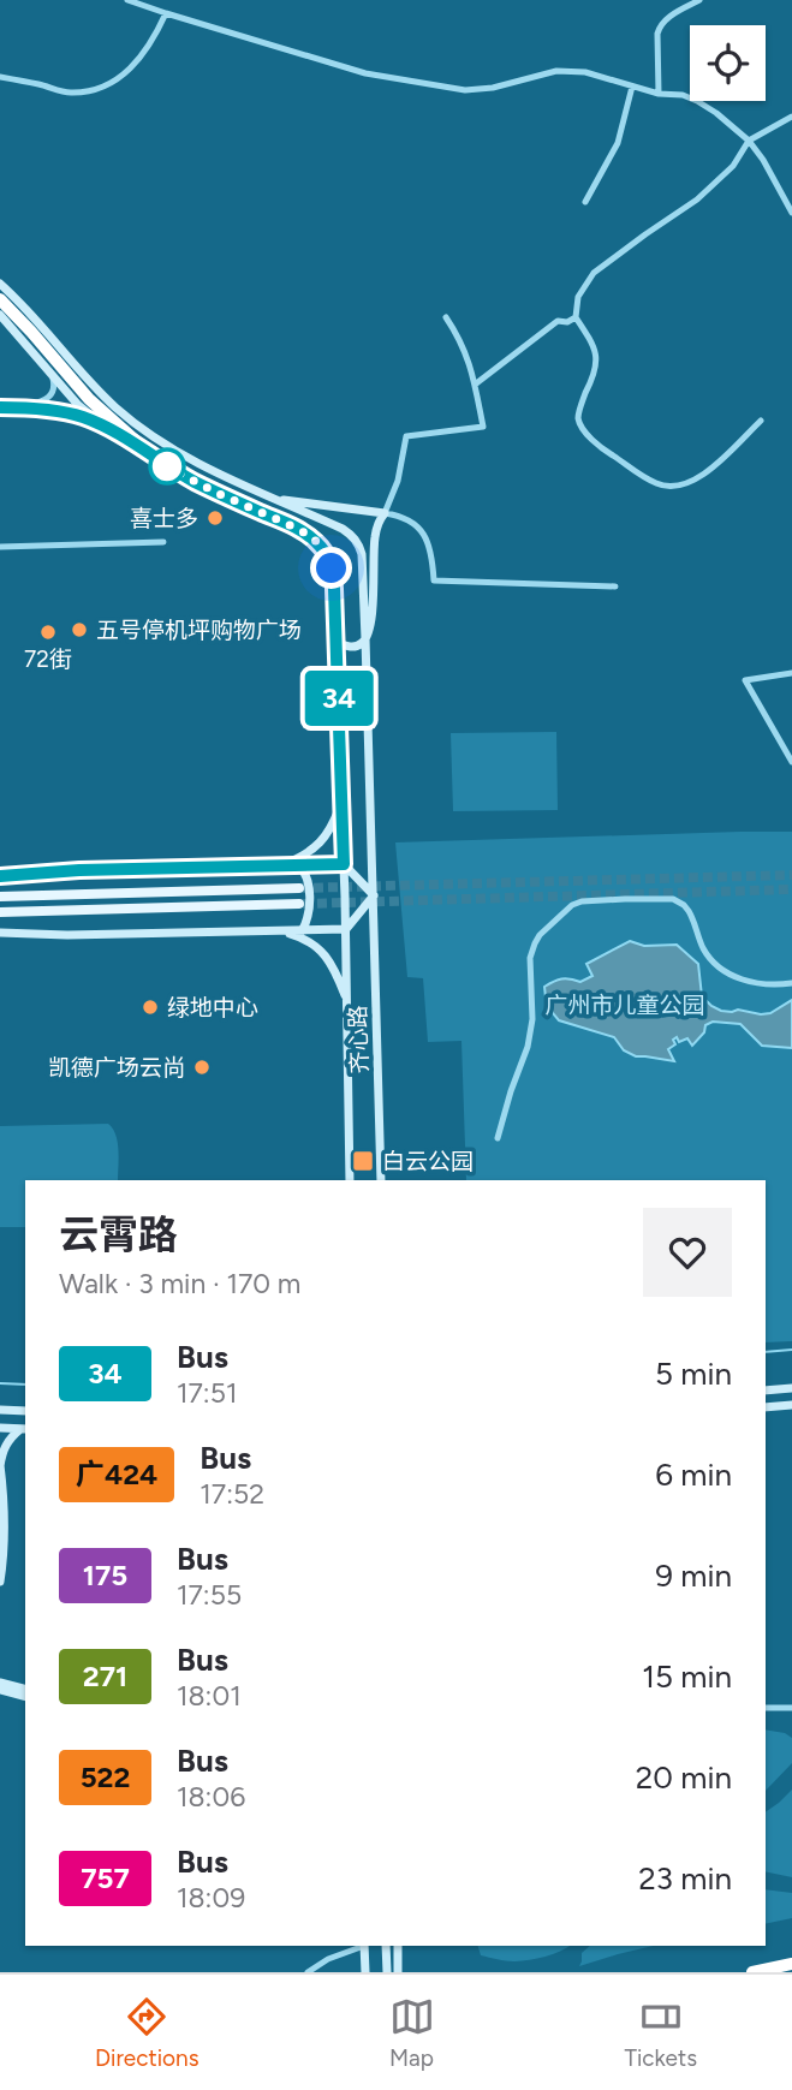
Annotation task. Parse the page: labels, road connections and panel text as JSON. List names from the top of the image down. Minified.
{"streets":{"main road":["齐心路"]},"parks":["广州市儿童公园"],"places":{"other":["喜士多","五号停机坪购物广场","72街","绿地中心","凯德广场云尚"],"transit":["白云公园"]},"lines":["bus line 34"],"page":{"on_map":"34","heading":["云霄路","Walk · 3 min · 170 m"],"list":[{"mark":"34","name":"Bus","note":"17:51","value":"5 min"},{"mark":"广424","name":"Bus","note":"17:52","value":"6 min"},{"mark":"175","name":"Bus","note":"17:55","value":"9 min"},{"mark":"271","name":"Bus","note":"18:01","value":"15 min"},{"mark":"522","name":"Bus","note":"18:06","value":"20 min"},{"mark":"757","name":"Bus","note":"18:09","value":"23 min"}],"tabs":["Directions","Map","Tickets"]}}
